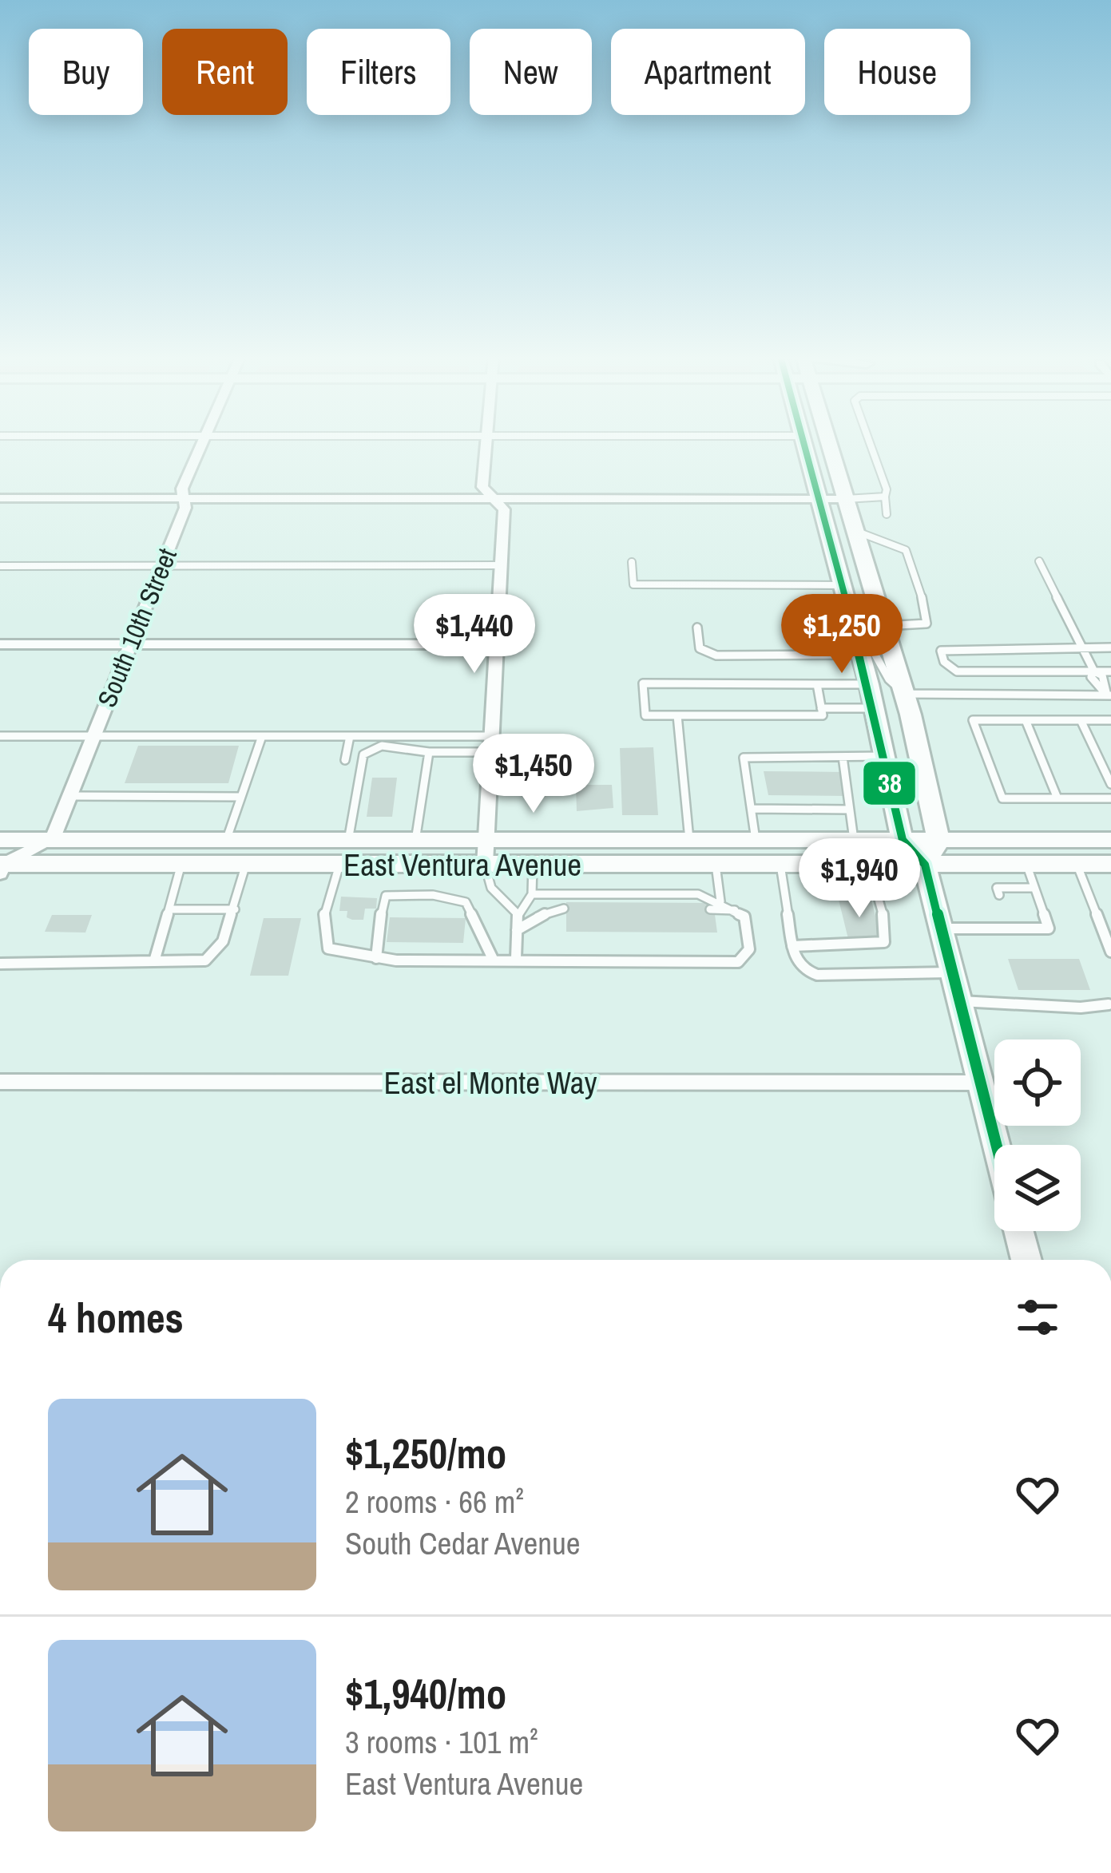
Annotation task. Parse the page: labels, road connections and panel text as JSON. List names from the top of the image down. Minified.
{"streets":{"main road":["East Ventura Avenue"],"street":["South 10th Street","East el Monte Way"]},"crossings":[["South 10th Street","East Ventura Avenue"]],"lines":["transit line 38"],"page":{"chip":["Buy","Rent","Filters","New","Apartment","House"],"price":["$1,440","$1,250","$1,450","$1,940"],"heading":"4 homes","list":[{"name":"$1,250/mo","note":"2 rooms · 66 m² · South Cedar Avenue"},{"name":"$1,940/mo","note":"3 rooms · 101 m² · East Ventura Avenue"}]}}
